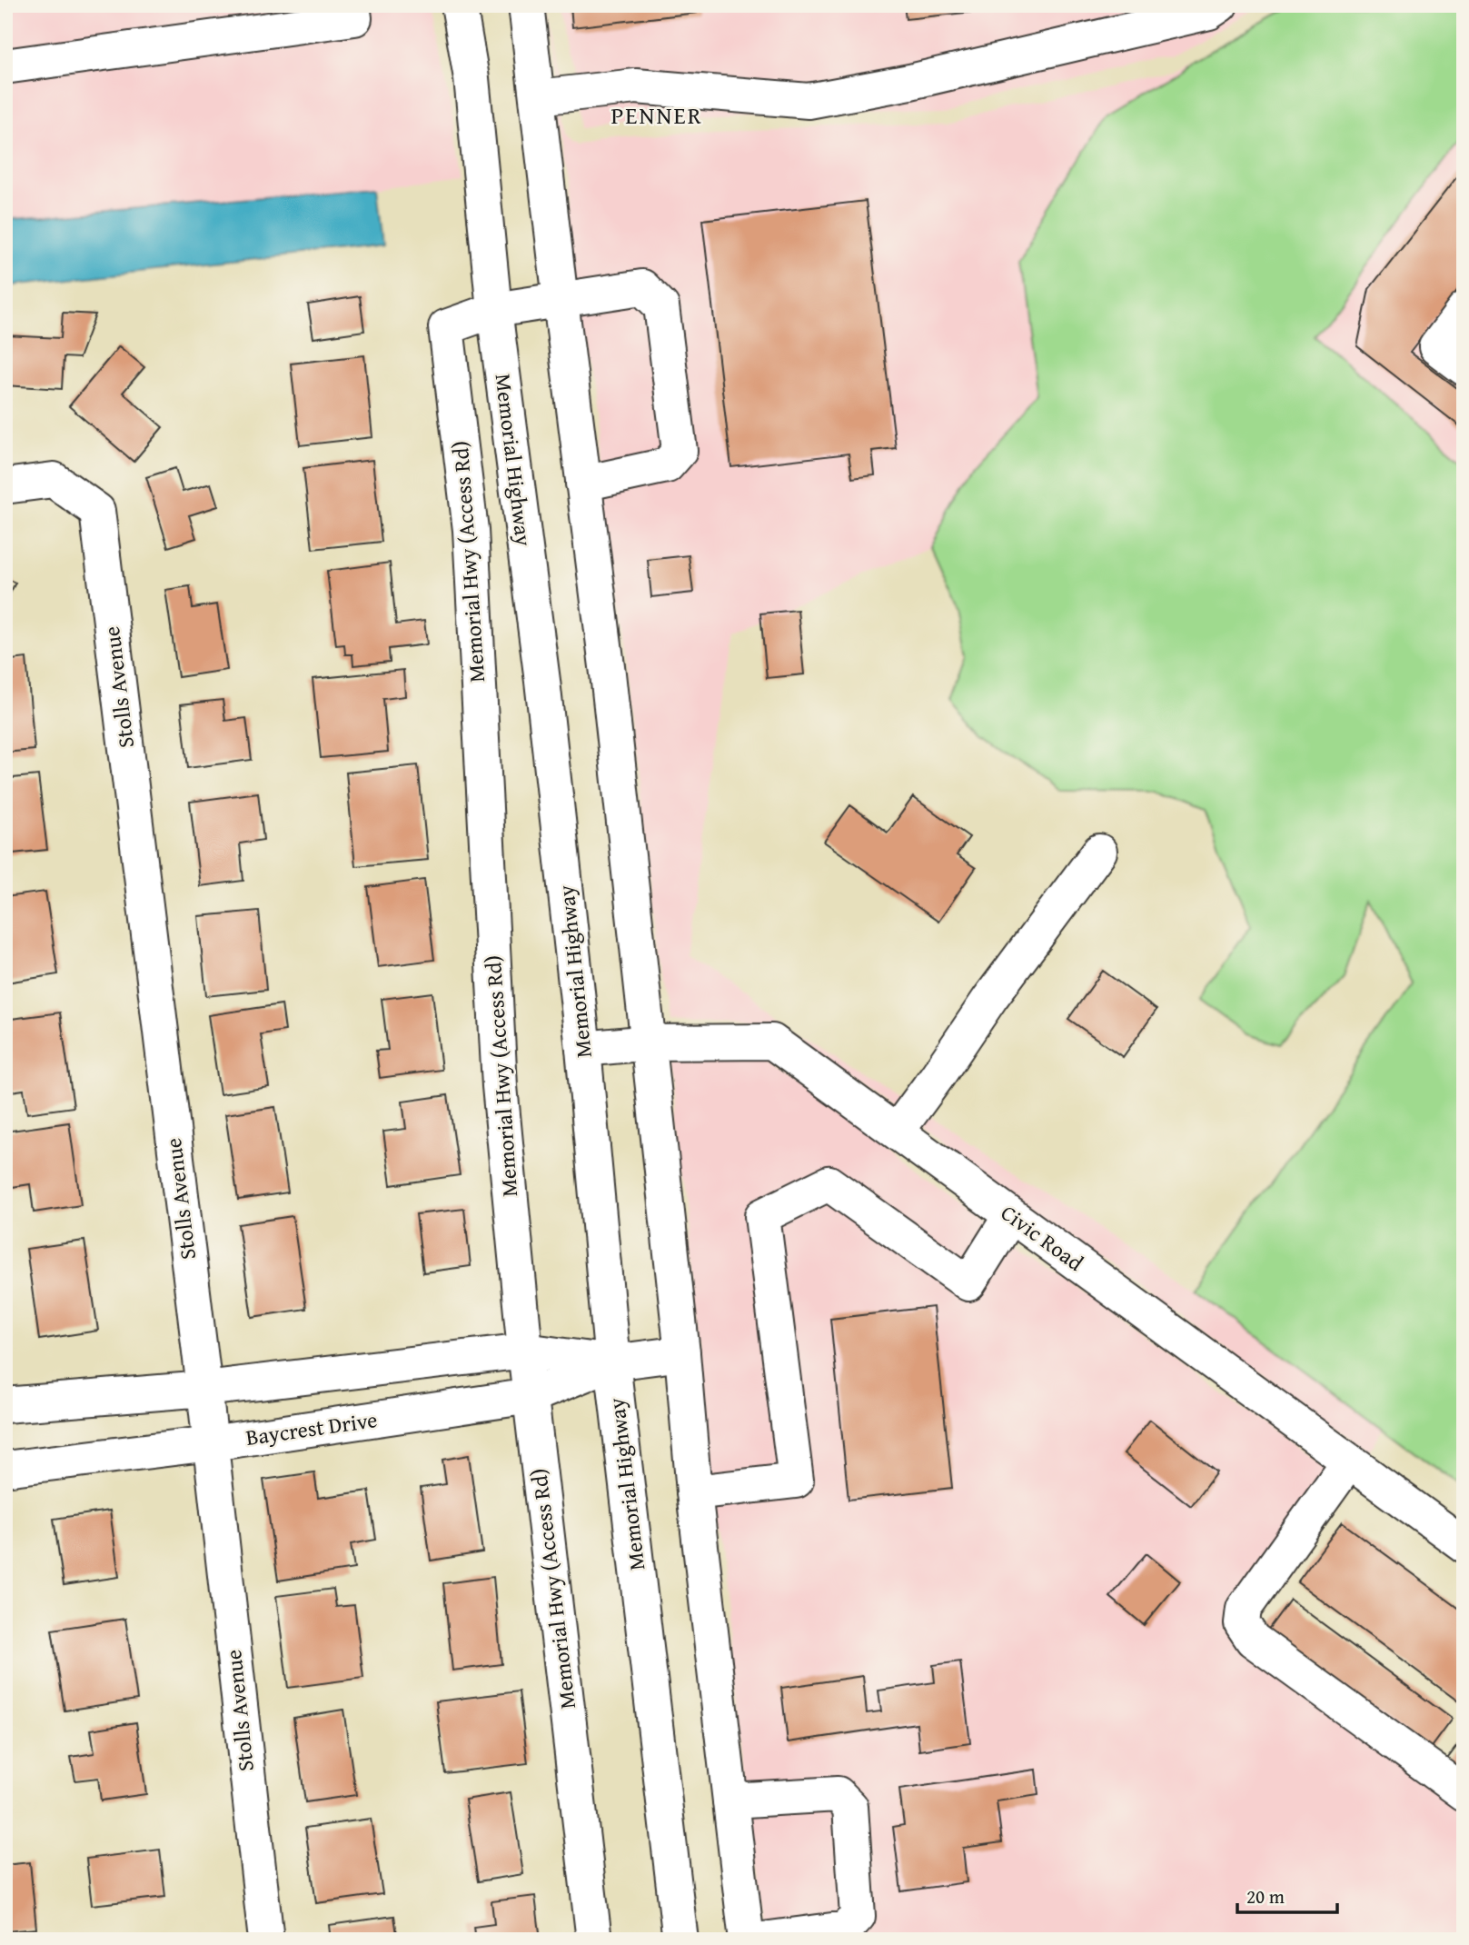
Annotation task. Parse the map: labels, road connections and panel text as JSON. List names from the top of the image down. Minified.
{"streets":{"street":["Memorial Highway","Memorial Hwy (Access Rd)","Stolls Avenue","Civic Road","Baycrest Drive"]},"crossings":[["Memorial Highway","Memorial Hwy (Access Rd)"],["Memorial Highway","Civic Road"],["Memorial Highway","Baycrest Drive"],["Memorial Hwy (Access Rd)","Baycrest Drive"],["Stolls Avenue","Baycrest Drive"]],"districts":["PENNER"],"scale_bar":"20 m"}
